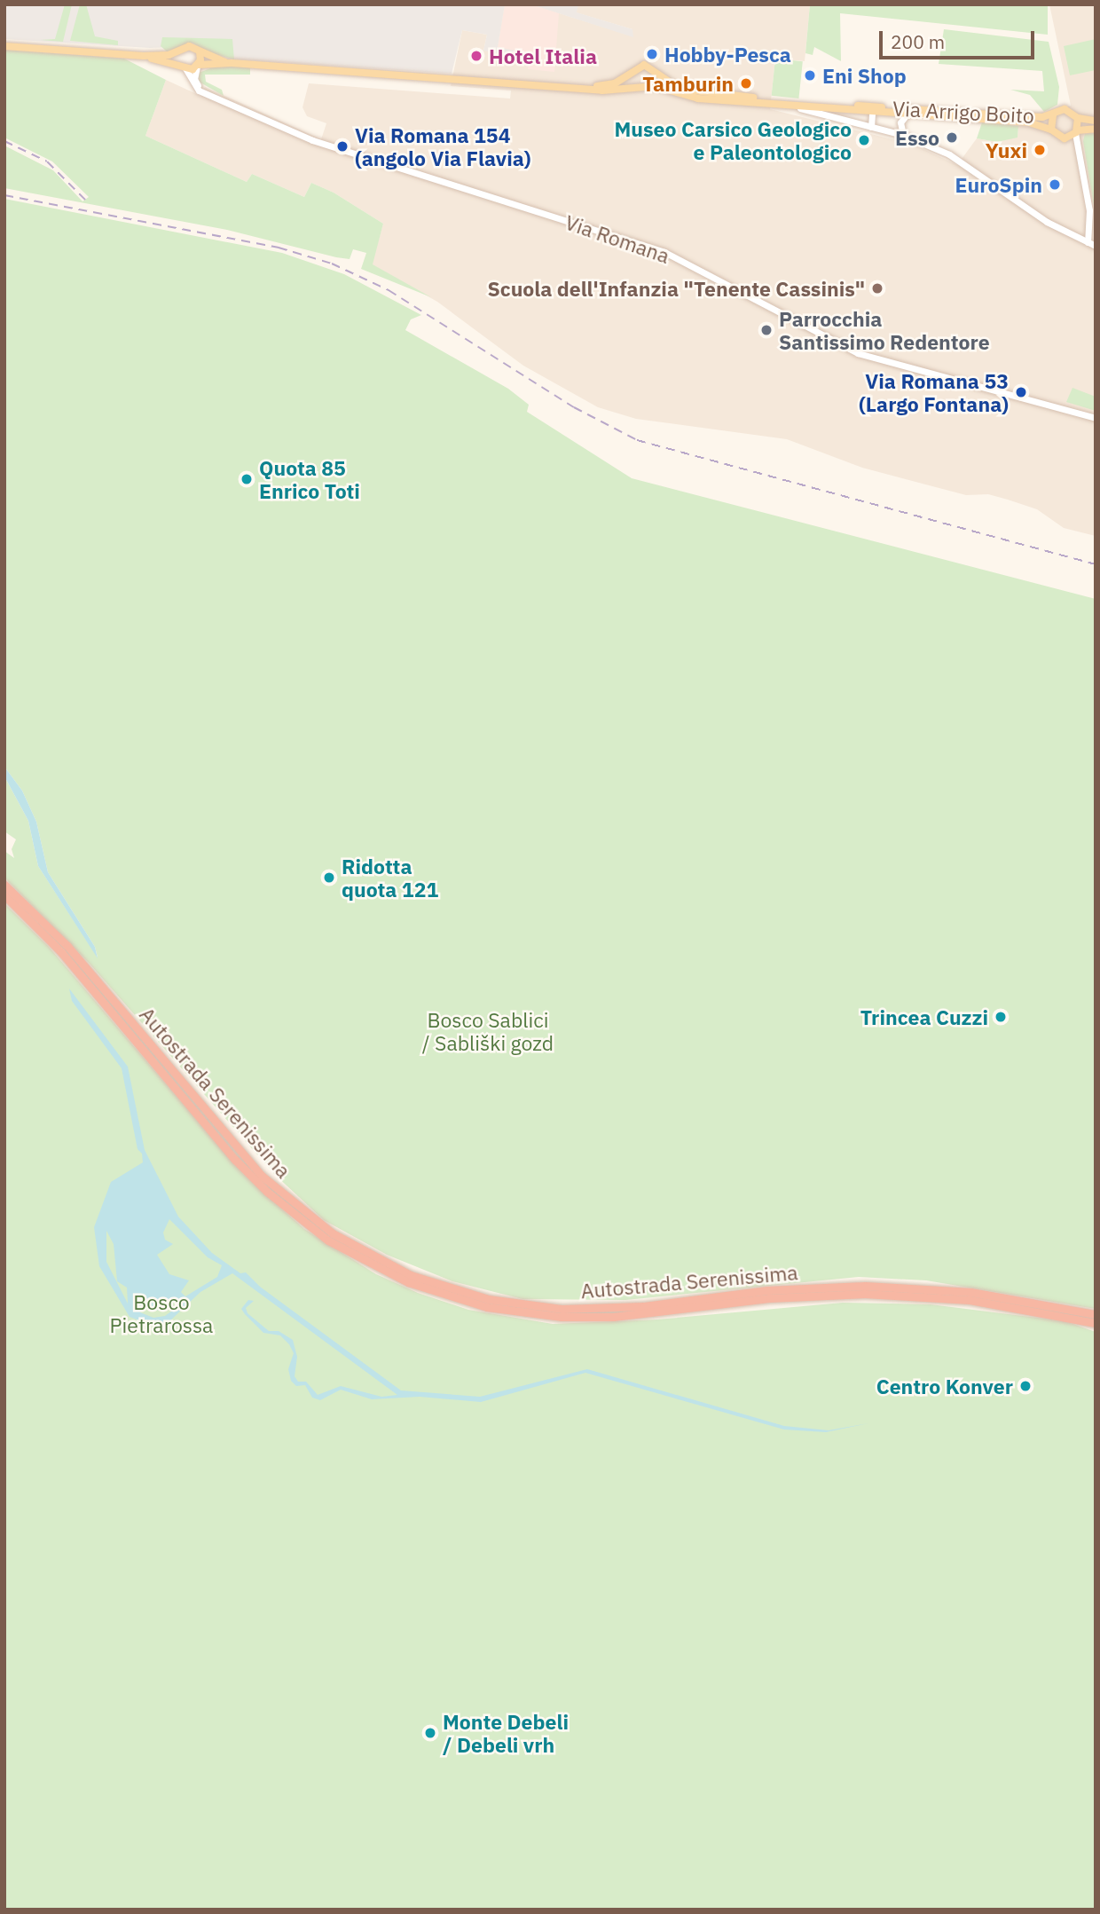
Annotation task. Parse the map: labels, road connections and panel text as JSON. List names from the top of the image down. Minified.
{"streets":{"highway":["Autostrada Serenissima"],"main road":["Via Arrigo Boito"],"street":["Via Romana"]},"parks":["Bosco Sablici / Sabliški gozd","Bosco Pietrarossa"],"places":["Hobby-Pesca","Hotel Italia","Eni Shop","Tamburin","Esso","Museo Carsico Geologico e Paleontologico","Via Romana 154 (angolo Via Flavia)","Yuxi","EuroSpin","Scuola dell'Infanzia \"Tenente Cassinis\"","Parrocchia Santissimo Redentore","Via Romana 53 (Largo Fontana)","Quota 85 Enrico Toti","Ridotta quota 121","Trincea Cuzzi","Centro Konver","Monte Debeli / Debeli vrh"],"scale_bar":"200 m"}
